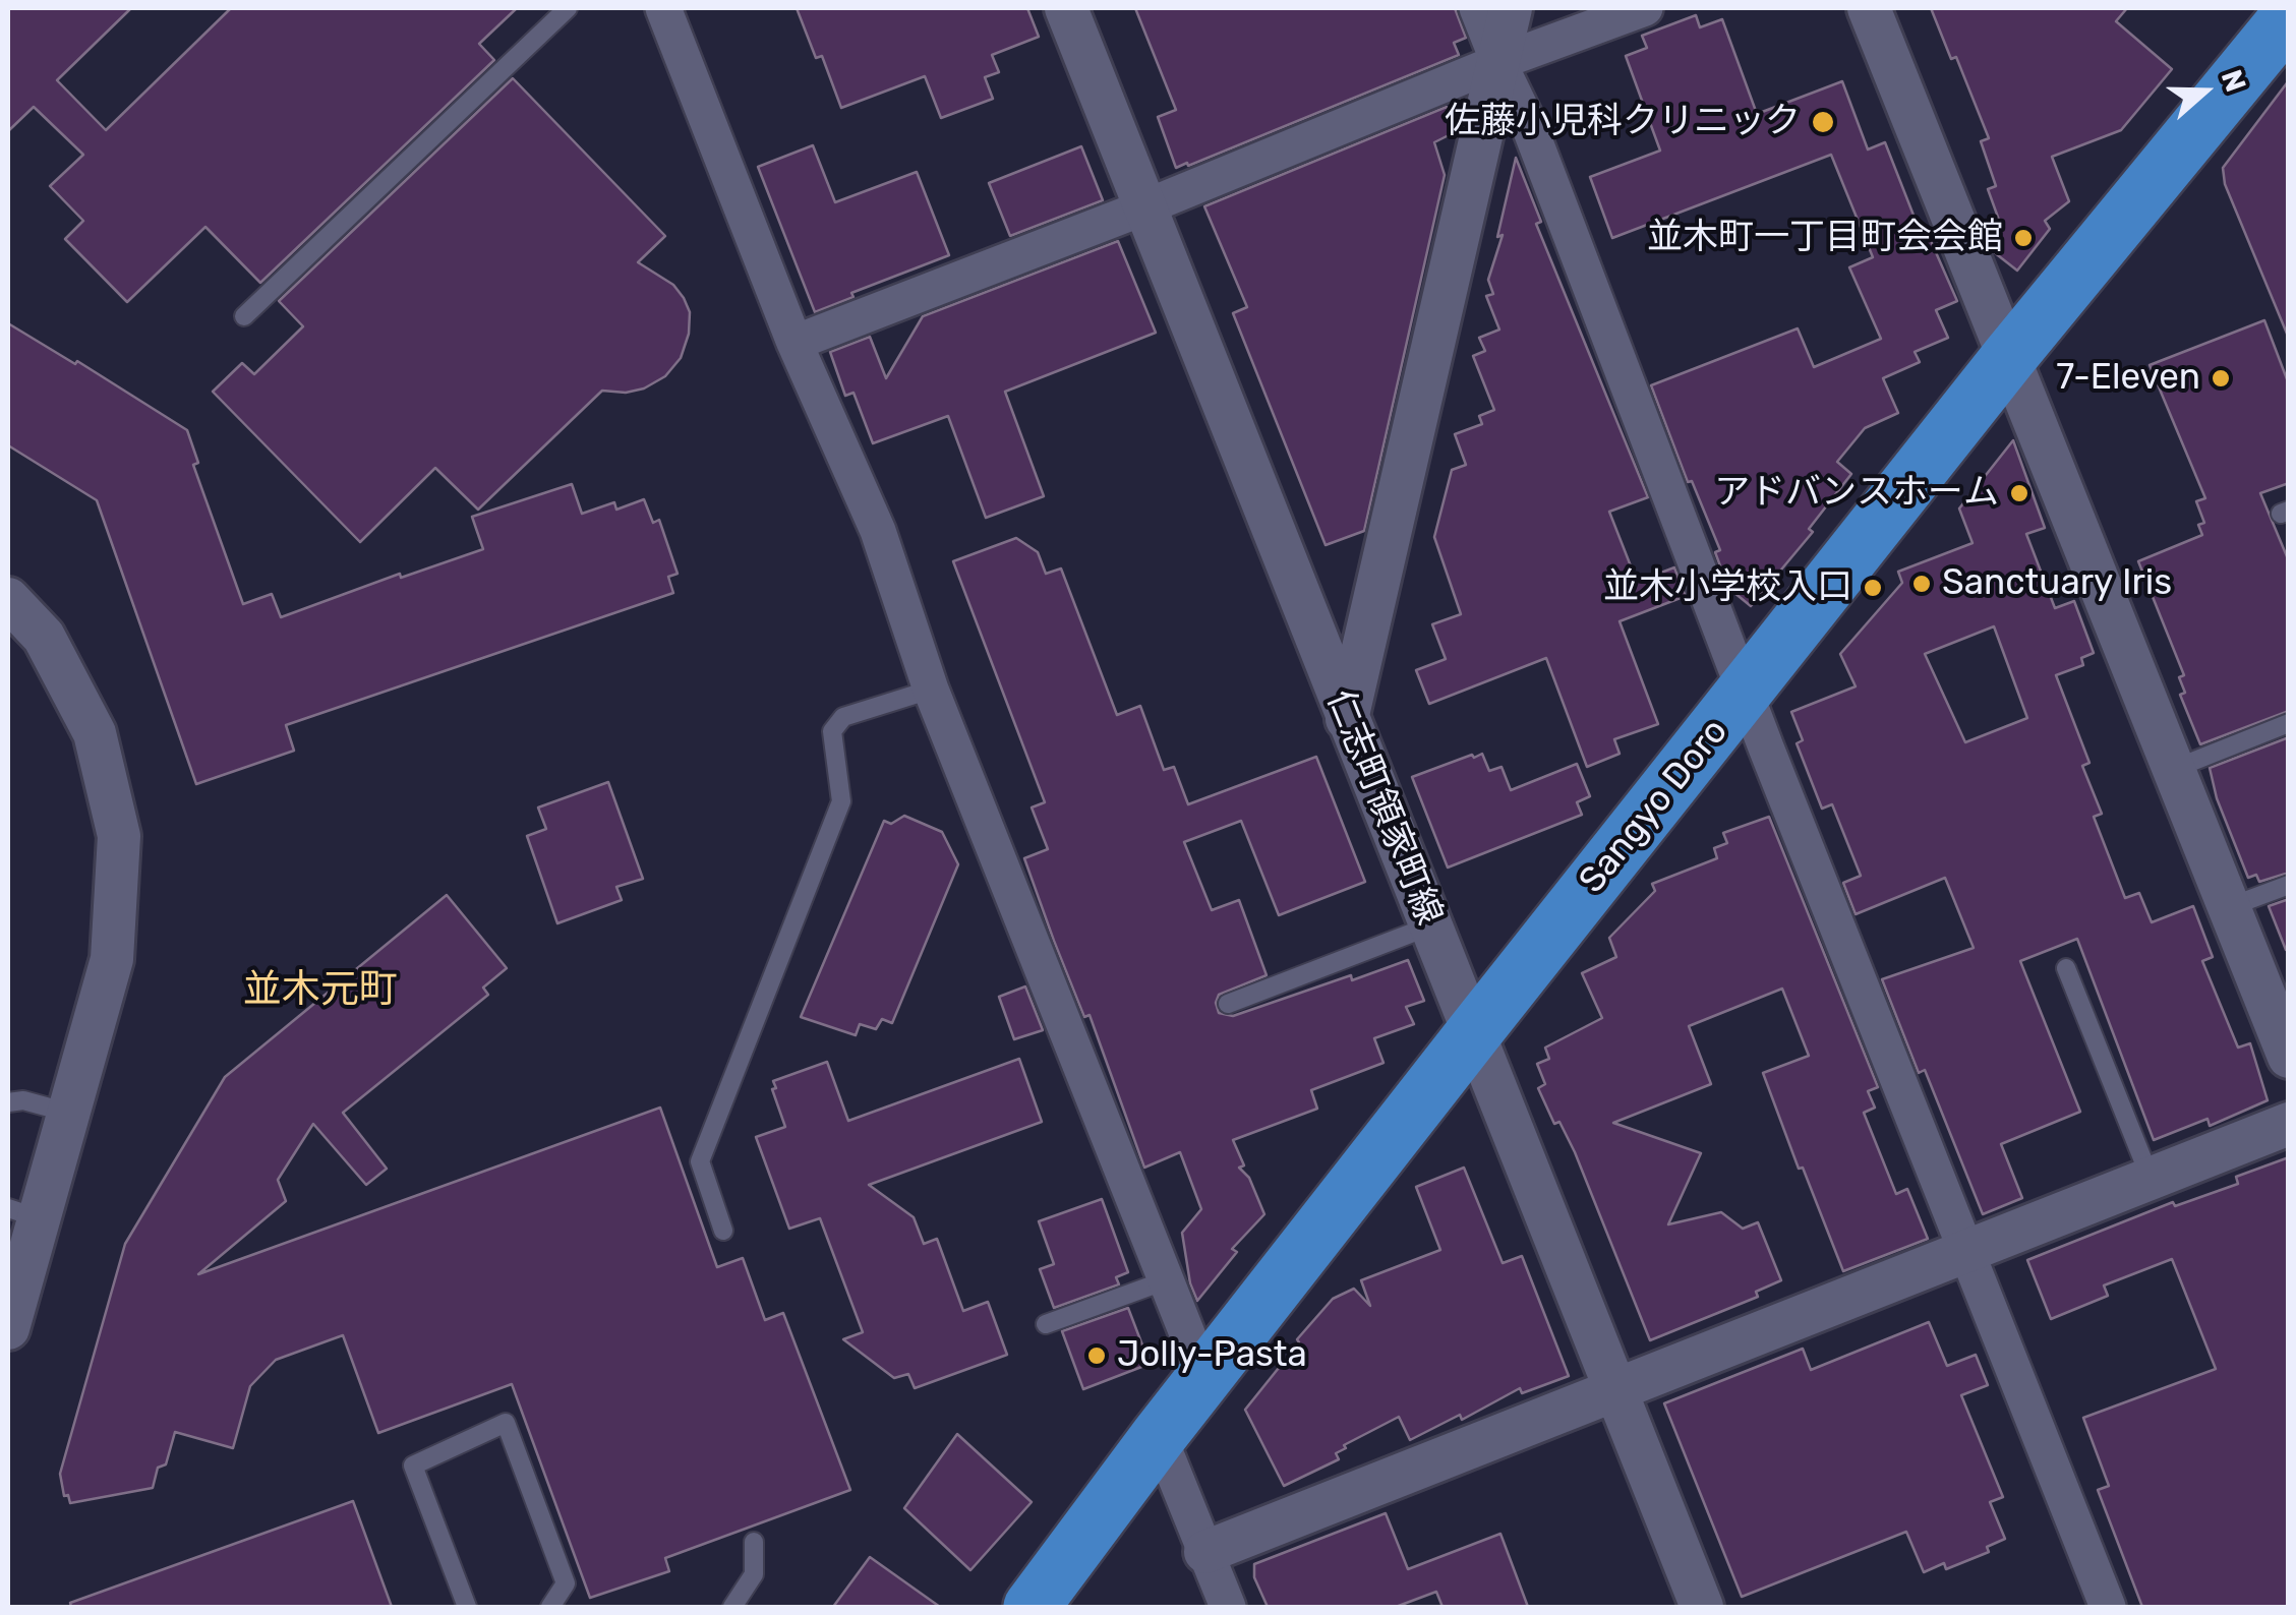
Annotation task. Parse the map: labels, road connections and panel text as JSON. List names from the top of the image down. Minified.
{"streets":{"main road":["Sangyo Doro"],"street":["仁志町領家町線"]},"crossings":[["Sangyo Doro","仁志町領家町線"]],"districts":["並木元町"],"places":["佐藤小児科クリニック","並木町一丁目町会会館","7-Eleven","アドバンスホーム","Sanctuary Iris","並木小学校入口","Jolly-Pasta"],"north":"right"}
